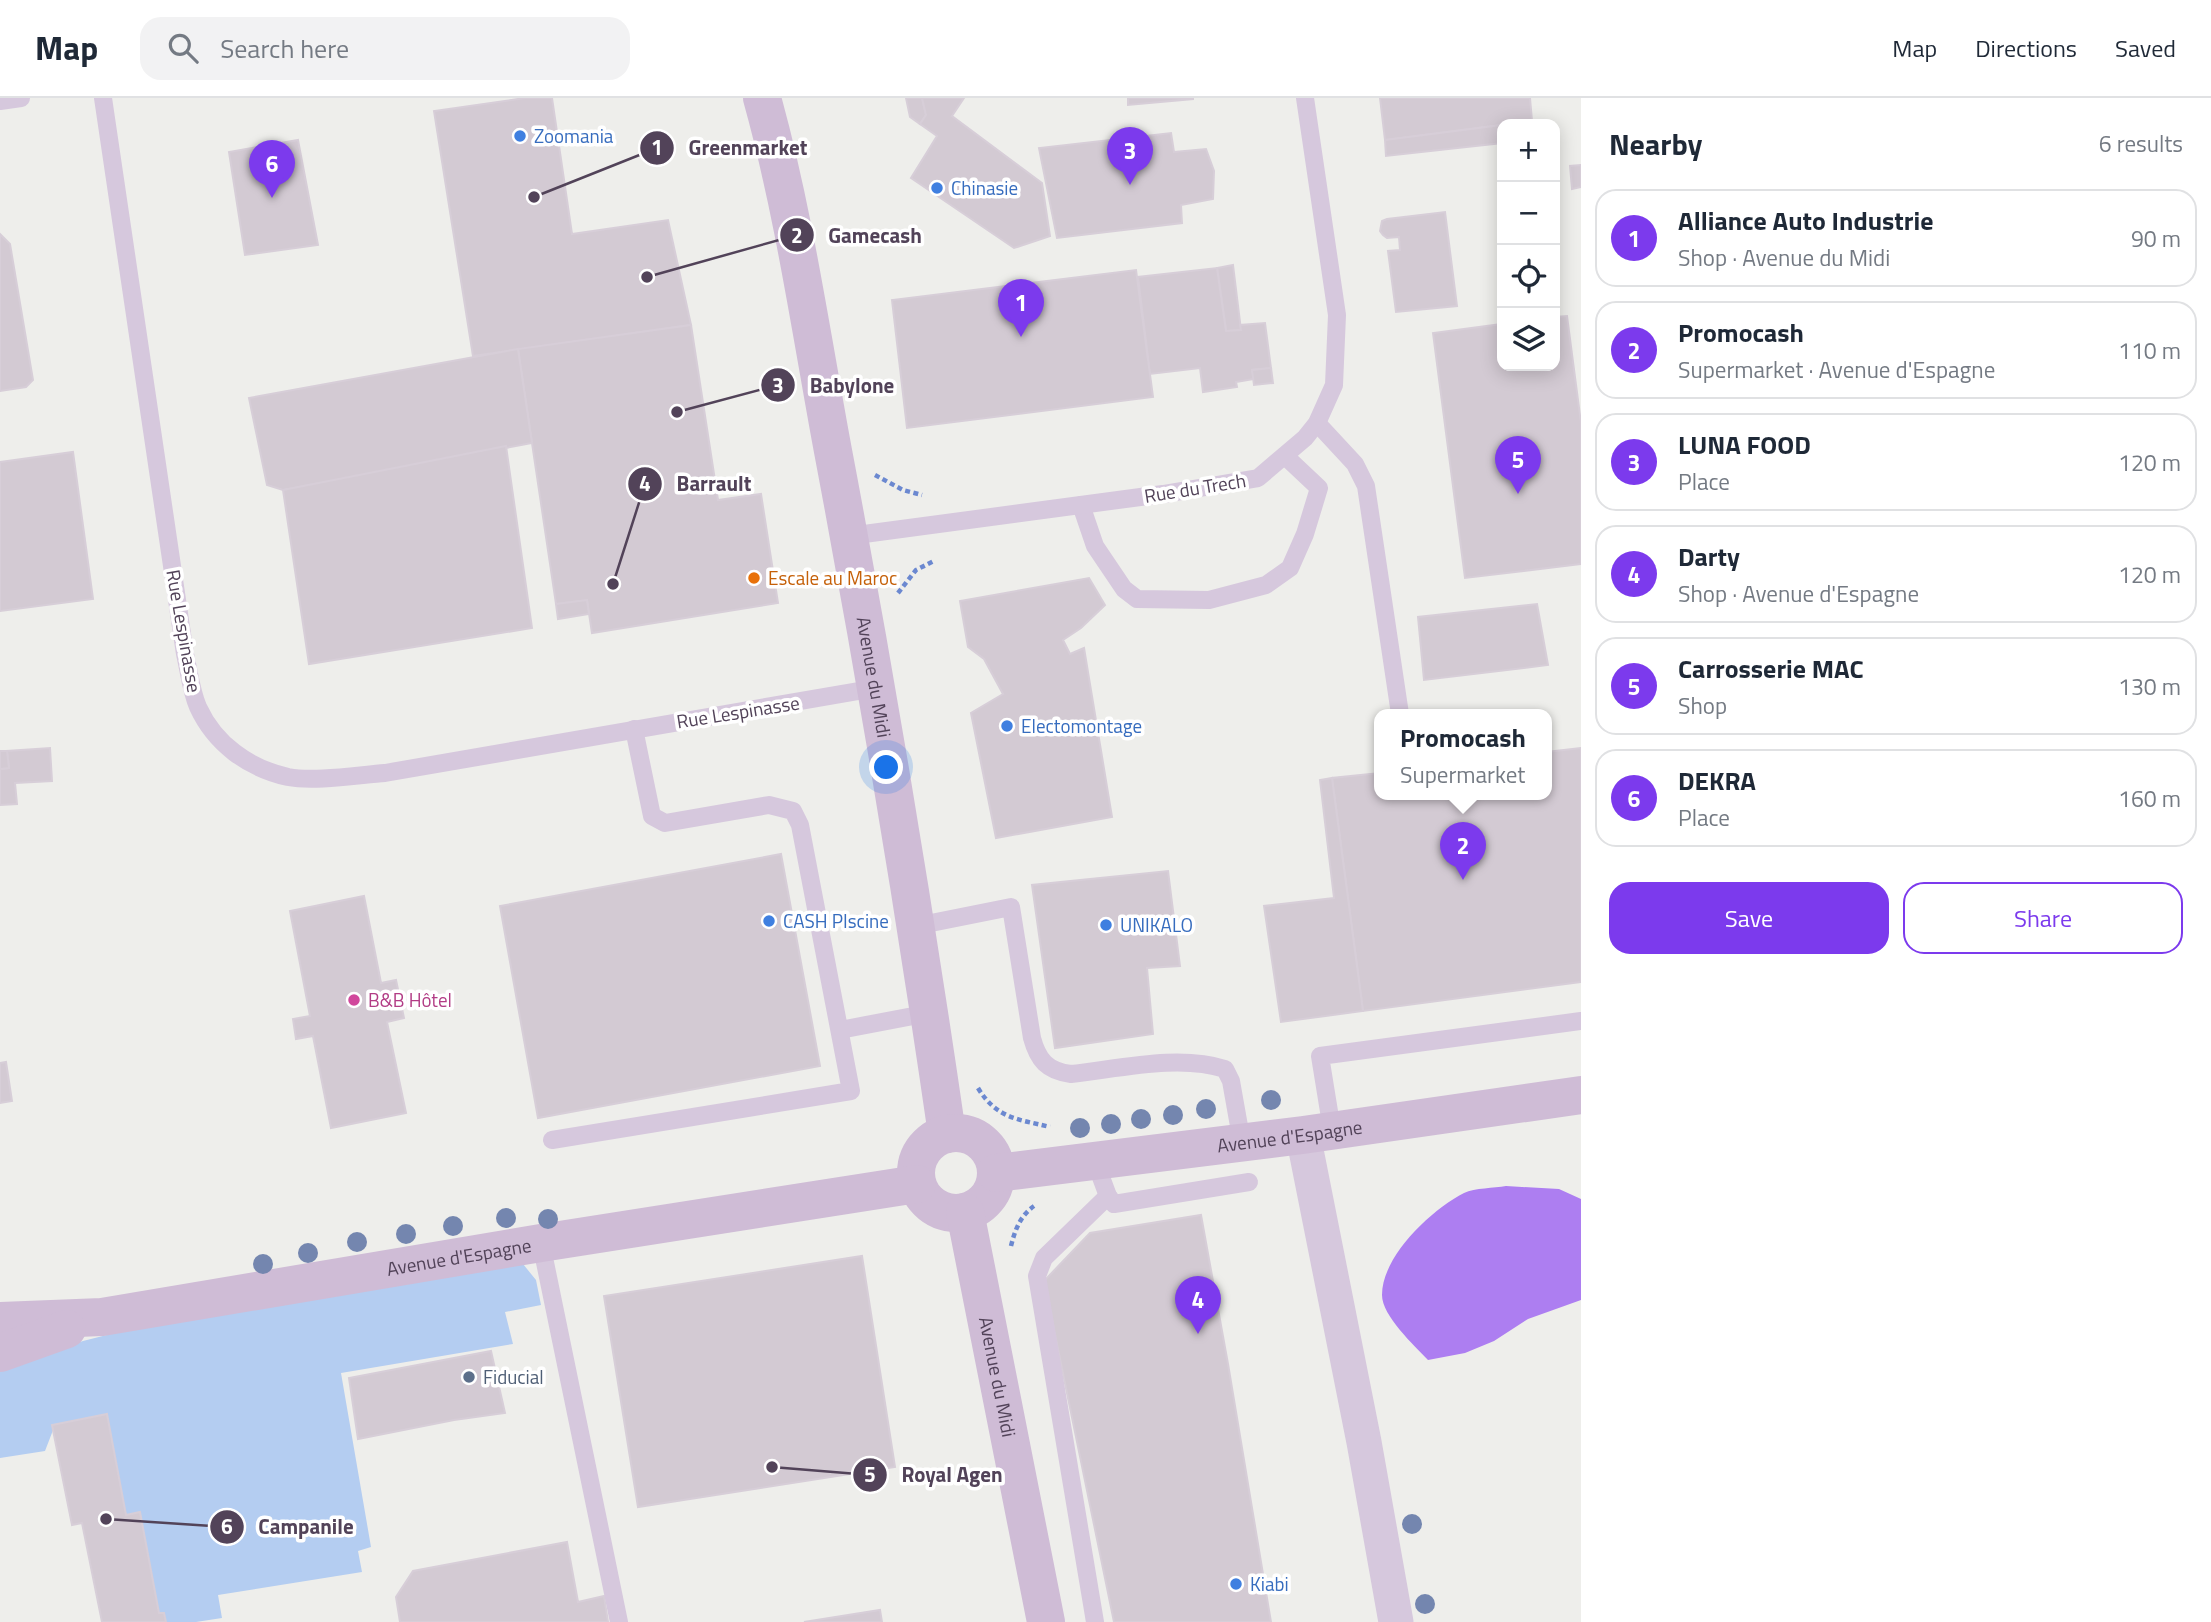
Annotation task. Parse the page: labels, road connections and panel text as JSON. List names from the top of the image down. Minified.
{"streets":{"street":["Avenue du Midi","Avenue d'Espagne"],"lane":["Rue du Trech","Rue Lespinasse"]},"crossings":[["Rue du Trech","Avenue du Midi"],["Rue Lespinasse","Avenue du Midi"],["Avenue du Midi","Avenue d'Espagne"]],"places":["Zoomania","Chinasie","Greenmarket","Gamecash","Babylone","Escale au Maroc","Barrault","Electomontage","CASH PIscine","UNIKALO","B&B Hôtel","Fiducial","Royal Agen","Campanile","Kiabi"],"page":{"header":"Map","search":"Search here","nav":["Map","Directions","Saved"],"heading":["Nearby","6 results"],"map_buttons":["+","−"],"pins":["3","6","1","5","2","4"],"list":[{"mark":"1","name":"Alliance Auto Industrie","note":"Shop · Avenue du Midi","value":"90 m"},{"mark":"2","name":"Promocash","note":"Supermarket · Avenue d'Espagne","value":"110 m"},{"mark":"3","name":"LUNA FOOD","note":"Place","value":"120 m"},{"mark":"4","name":"Darty","note":"Shop · Avenue d'Espagne","value":"120 m"},{"mark":"5","name":"Carrosserie MAC","note":"Shop","value":"130 m"},{"mark":"6","name":"DEKRA","note":"Place","value":"160 m"}],"popup":["Promocash","Supermarket"],"buttons":["Save","Share"]}}
